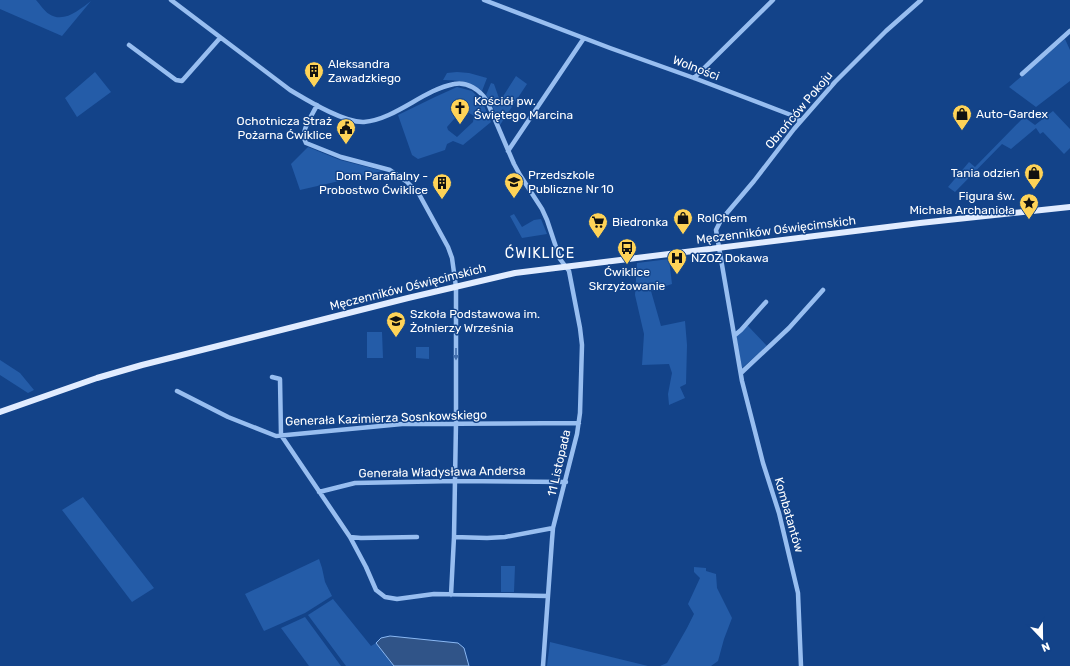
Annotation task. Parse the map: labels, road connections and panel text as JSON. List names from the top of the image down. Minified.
{"streets":{"main road":["Męczenników Oświęcimskich"],"street":["Wolności","Obrońców Pokoju","Generała Kazimierza Sosnkowskiego","11 Listopada","Generała Władysława Andersa","Kombatantów"]},"crossings":[["Wolności","Obrońców Pokoju"],["Obrońców Pokoju","Męczenników Oświęcimskich"],["Obrońców Pokoju","Kombatantów"],["Męczenników Oświęcimskich","11 Listopada"],["Męczenników Oświęcimskich","Kombatantów"],["Generała Kazimierza Sosnkowskiego","11 Listopada"],["11 Listopada","Generała Władysława Andersa"]],"districts":["ĆWIKLICE"],"places":{"building":["Aleksandra Zawadzkiego","Dom Parafialny - Probostwo Ćwiklice"],"church":["Kościół pw. Świętego Marcina"],"shop":["Auto-Gardex","Tania odzień","RolChem"],"public building":["Ochotnicza Straż Pożarna Ćwiklice"],"school or university":["Przedszkole Publiczne Nr 10","Szkoła Podstawowa im. Żołnierzy Września"],"place":["Figura św. Michała Archanioła"],"supermarket":["Biedronka"],"bus stop":["Ćwiklice Skrzyżowanie"],"hospital":["NZOZ Dokawa"]},"north":"bottom"}
